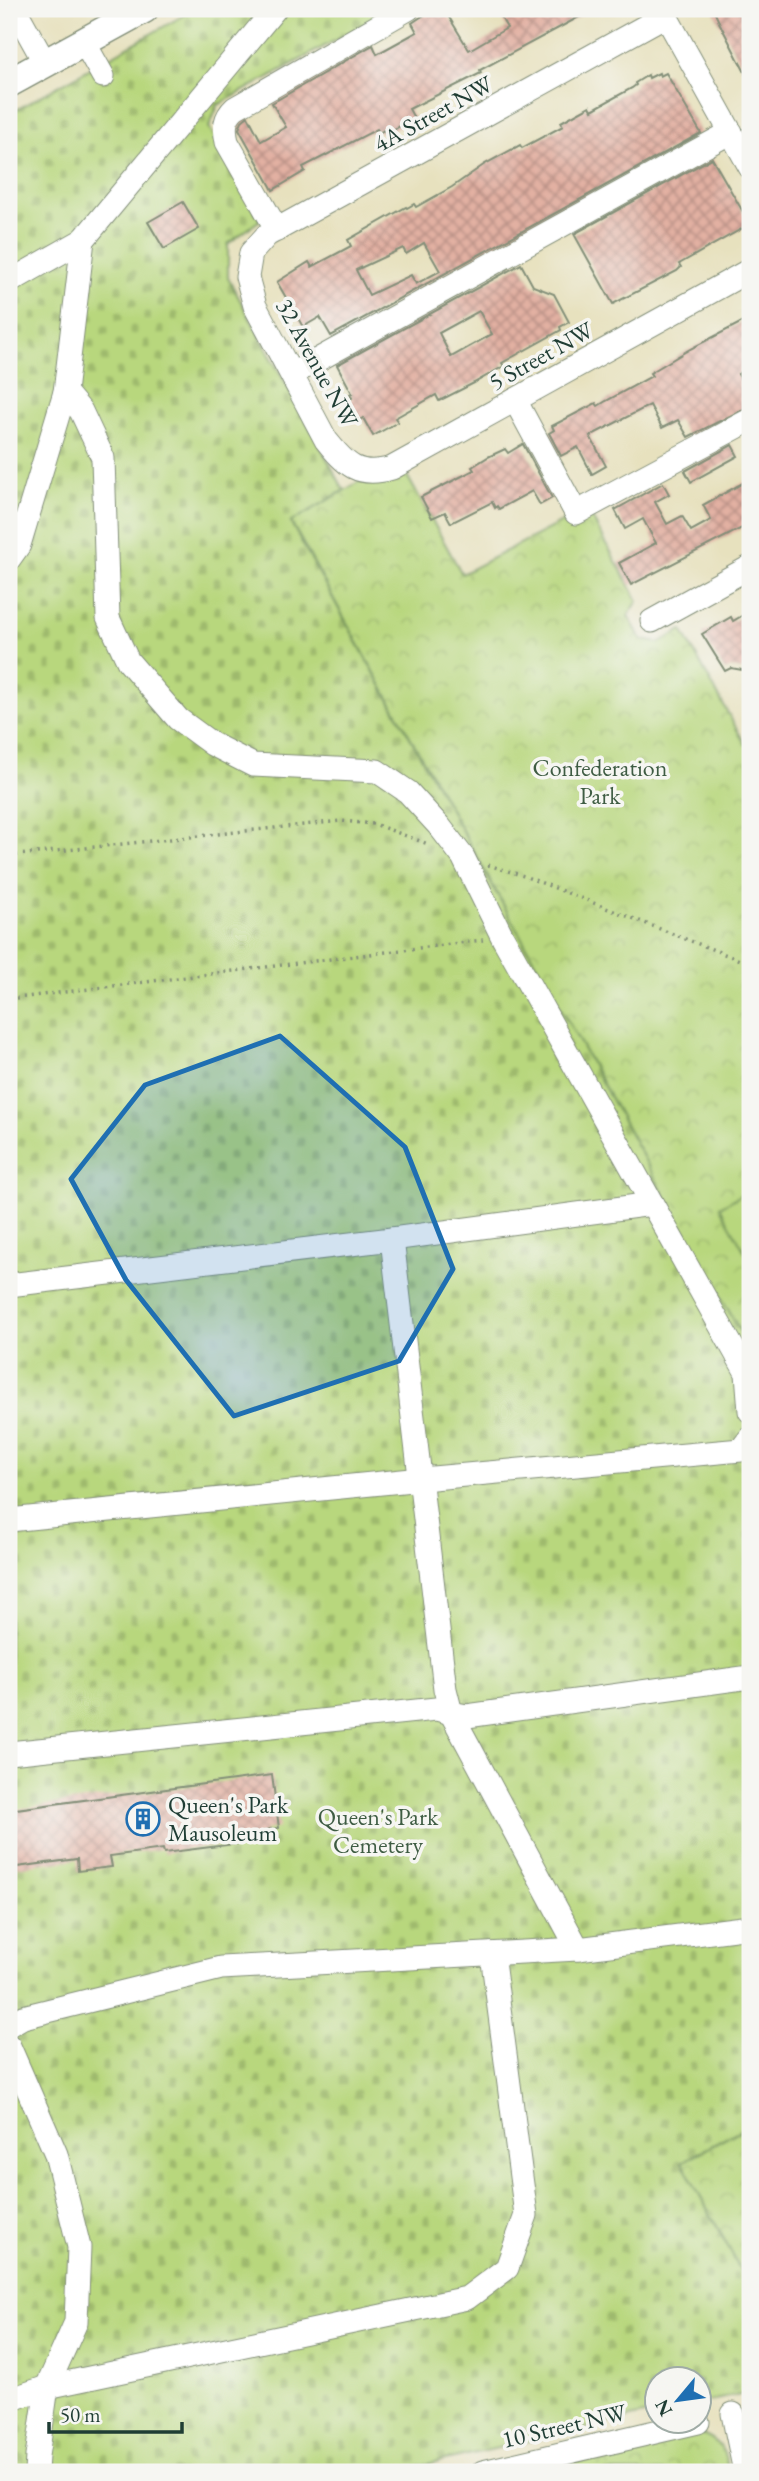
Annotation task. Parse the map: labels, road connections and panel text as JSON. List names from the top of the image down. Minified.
{"streets":{"street":["4A Street NW","5 Street NW","32 Avenue NW","10 Street NW"]},"crossings":[["4A Street NW","32 Avenue NW"],["5 Street NW","32 Avenue NW"]],"parks":["Confederation Park","Queen's Park Cemetery"],"places":{"building":["Queen's Park Mausoleum"]},"scale_bar":"50 m","north":"bottom left"}
